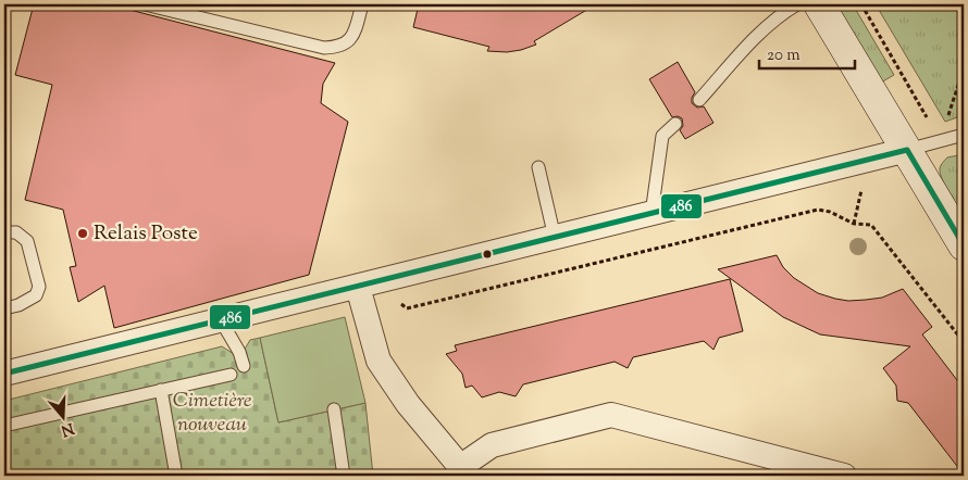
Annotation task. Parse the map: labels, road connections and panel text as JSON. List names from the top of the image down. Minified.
{"parks":["Cimetière nouveau"],"places":["Relais Poste"],"lines":["transit line 486"],"scale_bar":"20 m","north":"bottom"}
